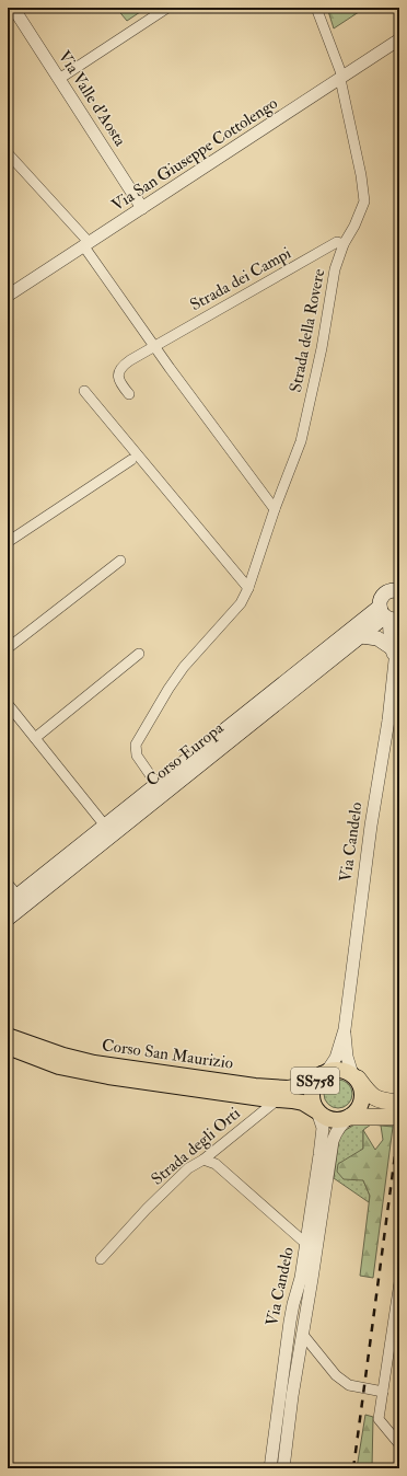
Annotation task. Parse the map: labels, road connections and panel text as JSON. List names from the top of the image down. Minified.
{"streets":{"highway":["SS758"],"main road":["Corso Europa","Corso San Maurizio"],"street":["Via Valle d'Aosta","Via San Giuseppe Cottolengo","Strada dei Campi","Strada della Rovere","Via Candelo","Strada degli Orti"]},"crossings":[["Via Valle d'Aosta","Via San Giuseppe Cottolengo"],["Via San Giuseppe Cottolengo","Strada della Rovere"],["Strada dei Campi","Strada della Rovere"],["Strada della Rovere","Corso Europa"],["Corso Europa","Via Candelo"],["Via Candelo","Corso San Maurizio"],["Via Candelo","SS758"],["Corso San Maurizio","SS758"],["Corso San Maurizio","Strada degli Orti"]]}
